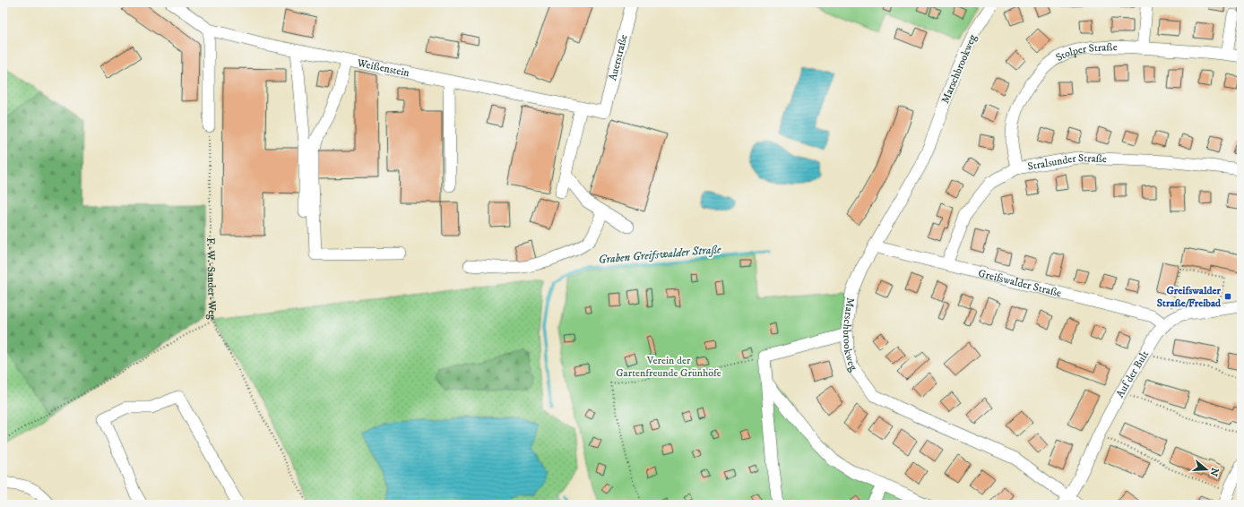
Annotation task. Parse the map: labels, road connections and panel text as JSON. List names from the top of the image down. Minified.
{"streets":{"street":["Stolper Straße","Auerstraße","Weißenstein","Marschbrookweg","Stralsunder Straße","Greifswalder Straße","Auf der Bult"],"path":["F.-W.-Sander-Weg"]},"crossings":[["Stolper Straße","Stralsunder Straße"],["Auerstraße","Weißenstein"],["Marschbrookweg","Greifswalder Straße"],["Marschbrookweg","Auf der Bult"],["Stralsunder Straße","Greifswalder Straße"],["Greifswalder Straße","Auf der Bult"]],"water":["Graben Greifswalder Straße"],"parks":["Verein der Gartenfreunde Grünhöfe"],"places":{"transit":["Greifswalder Straße/Freibad"]},"north":"right"}
